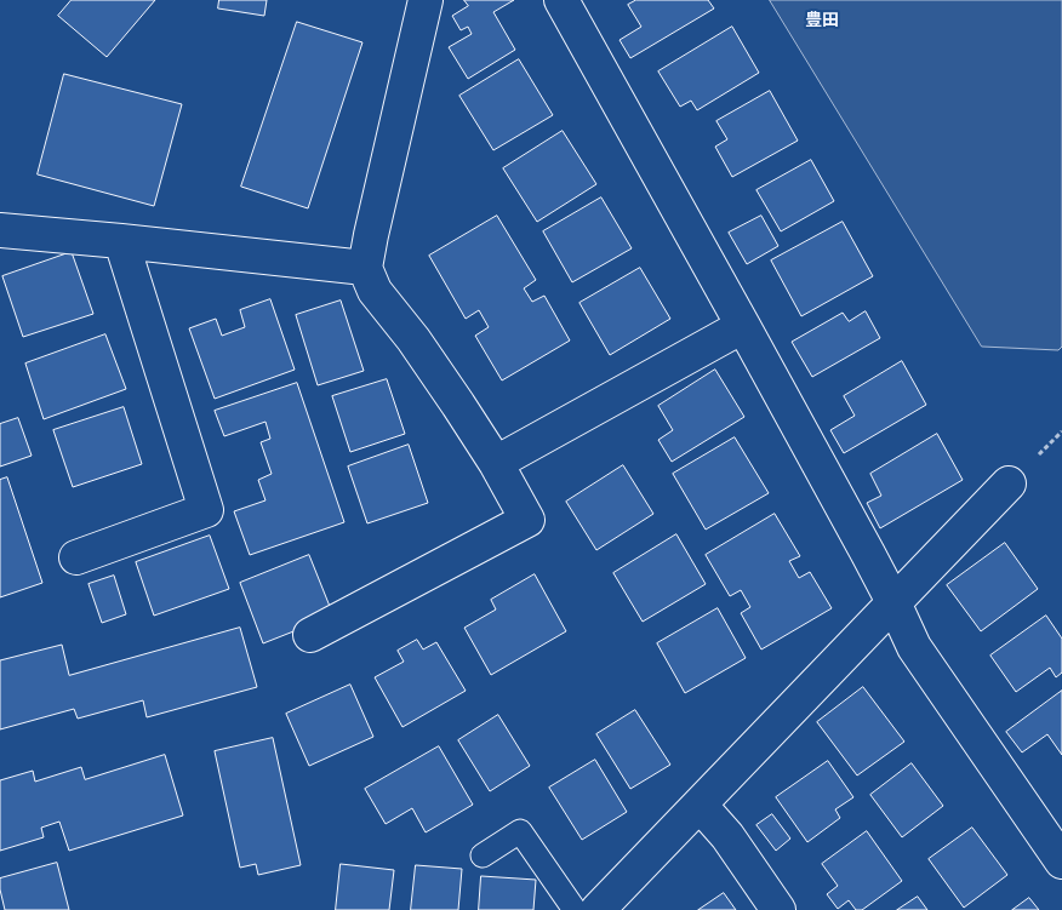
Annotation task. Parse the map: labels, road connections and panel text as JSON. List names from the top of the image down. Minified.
{"districts":["豊田"]}
